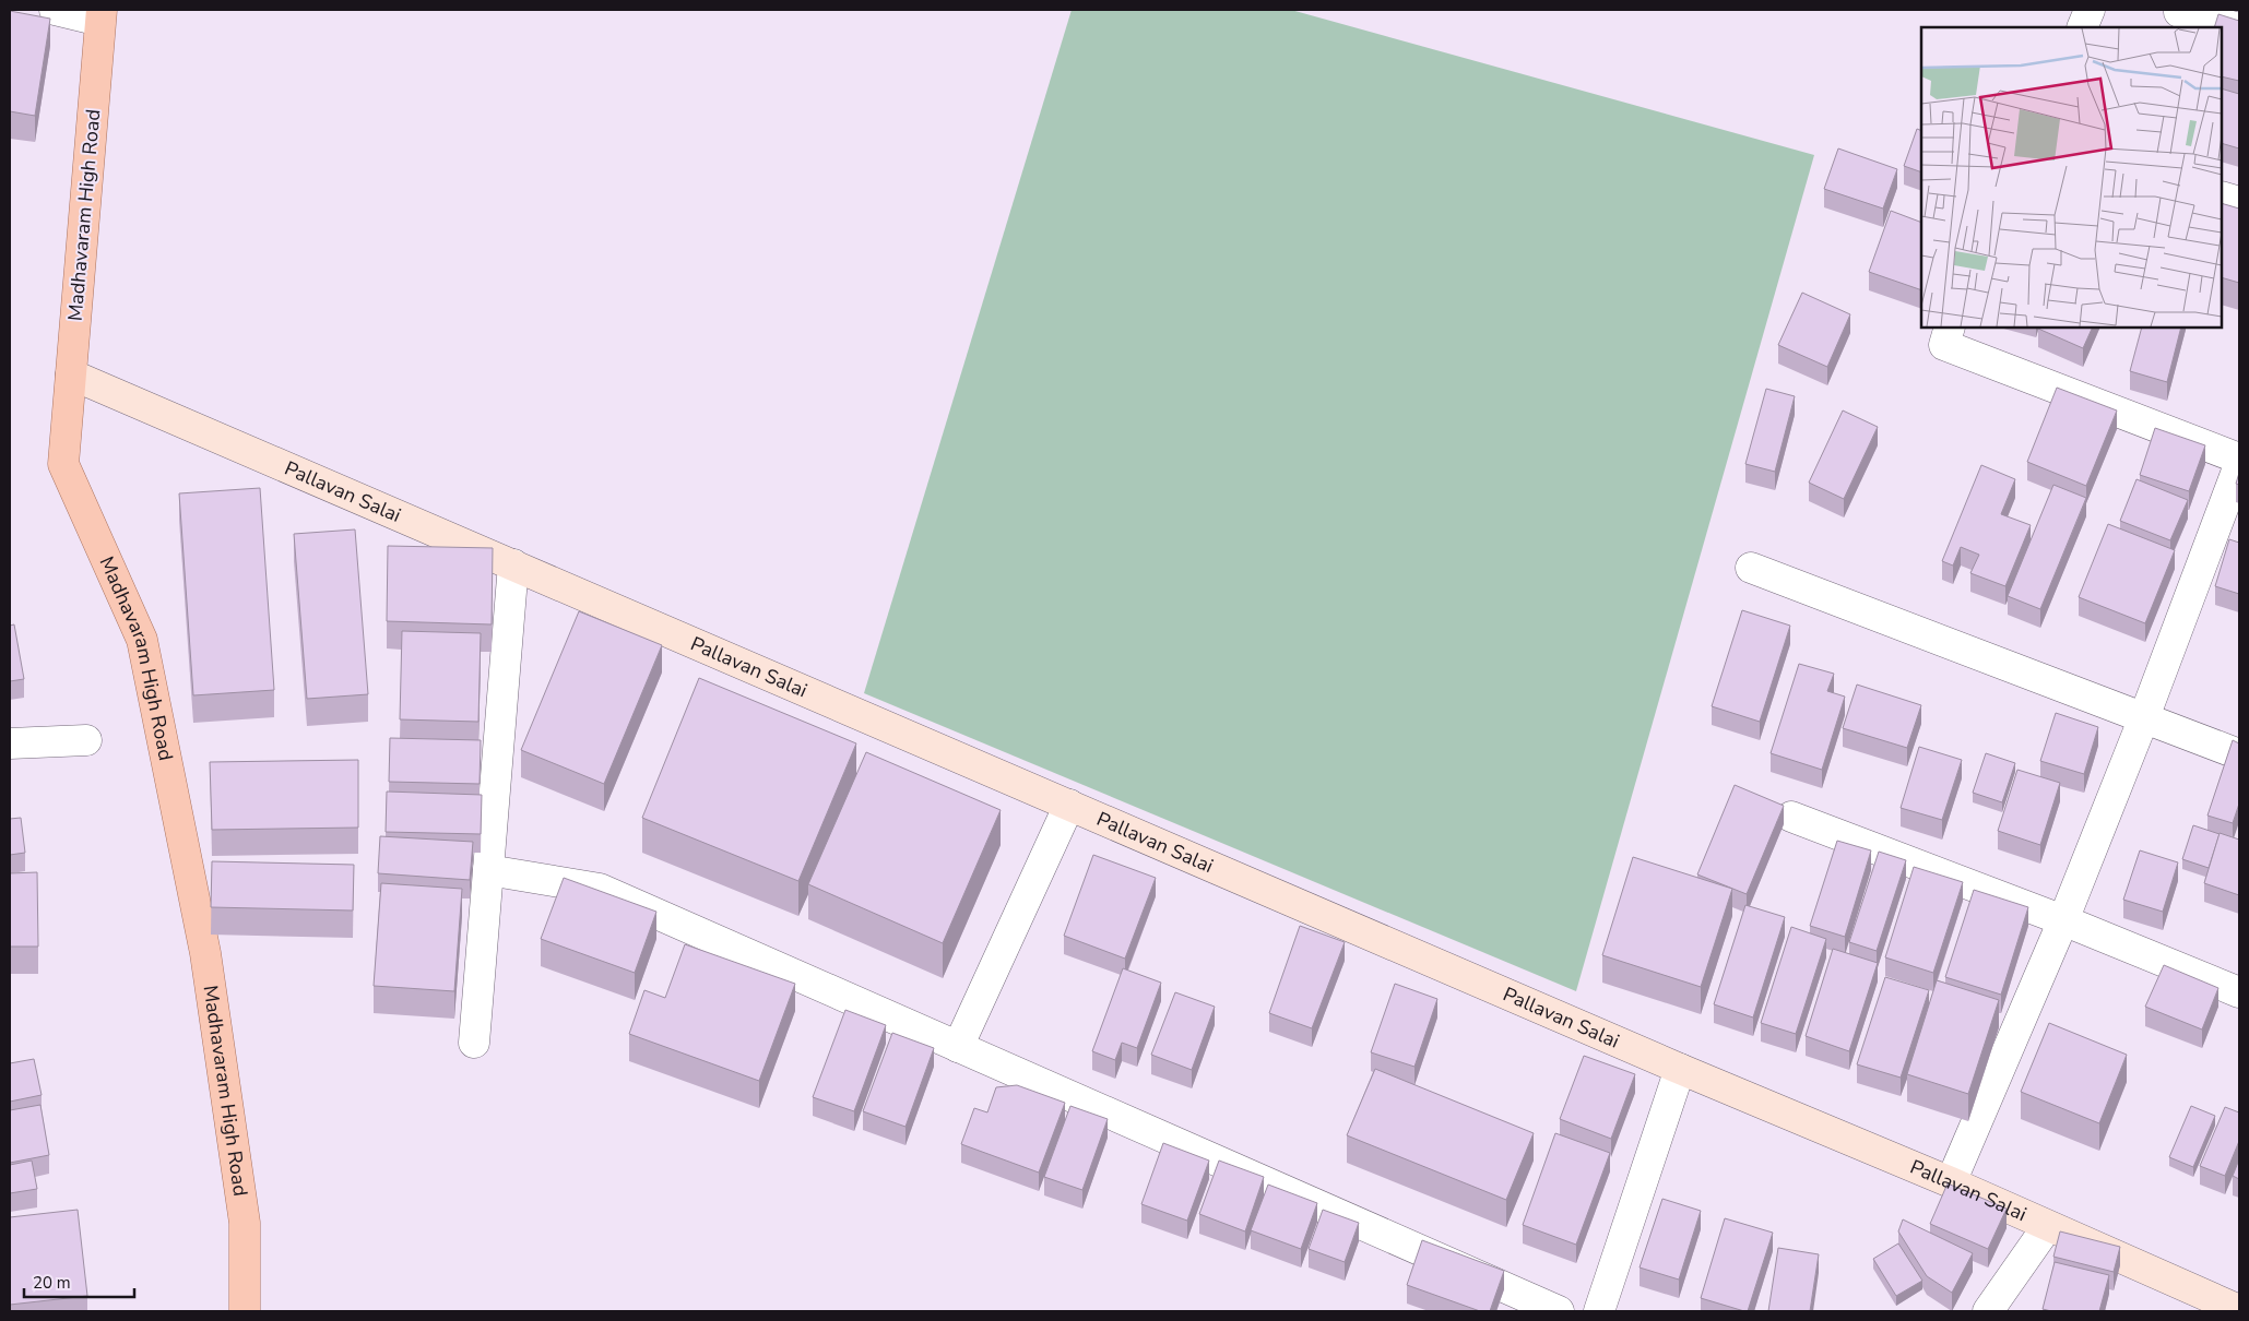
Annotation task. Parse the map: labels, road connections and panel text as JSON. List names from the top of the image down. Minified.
{"streets":{"main road":["Madhavaram High Road"],"street":["Pallavan Salai"]},"crossings":[["Madhavaram High Road","Pallavan Salai"]],"scale_bar":"20 m"}
